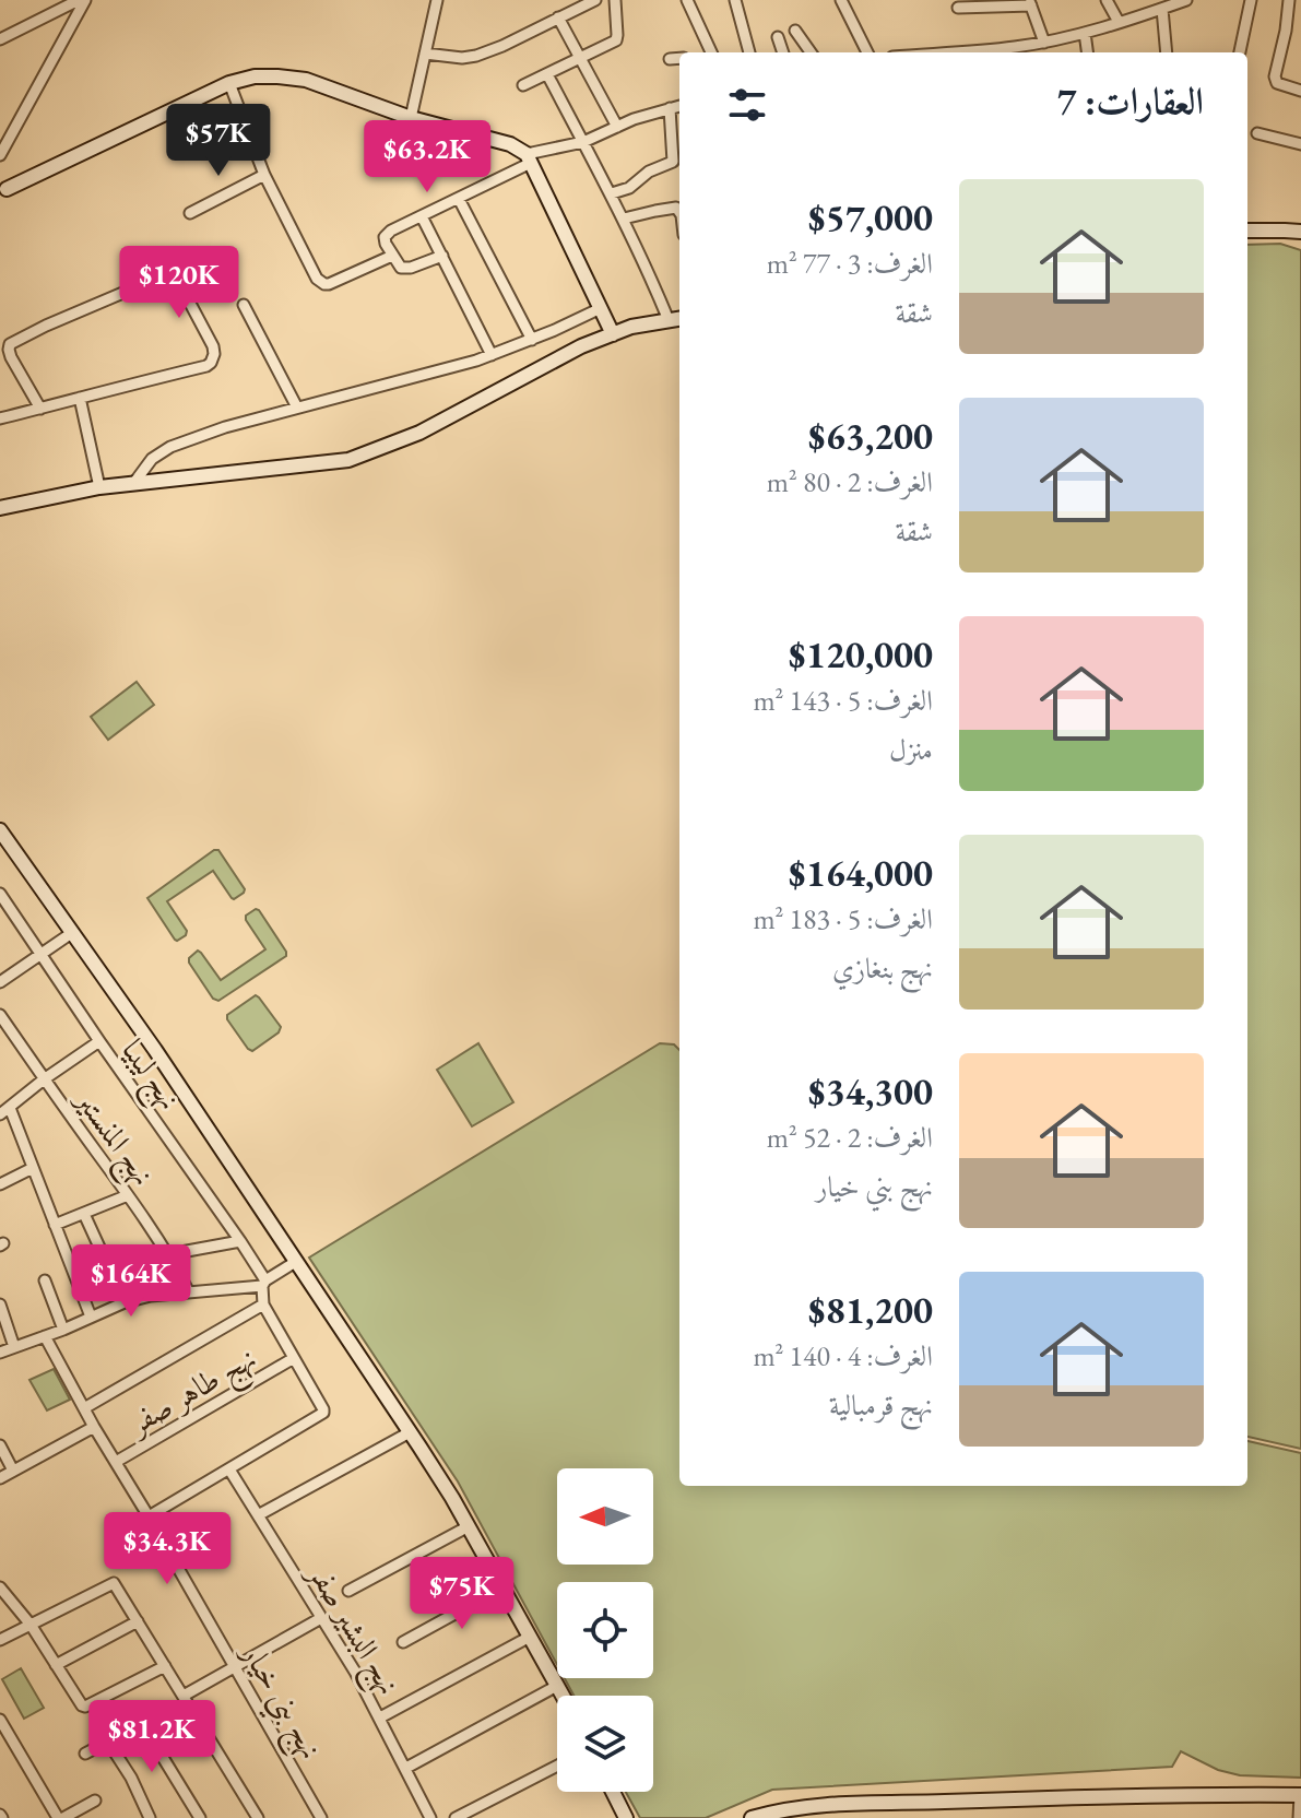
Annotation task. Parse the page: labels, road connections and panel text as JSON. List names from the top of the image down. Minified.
{"streets":{"street":["نهج ليبيا","نهج المنستير","نهج طاهر صفر","نهج البشير صفر","نهج بني خيار"]},"crossings":[["نهج طاهر صفر","نهج بني خيار"]],"north":"left","page":{"heading":"العقارات: 7","price":["$57K","$63.2K","$120K","$164K","$34.3K","$75K","$81.2K"],"list":[{"name":"$57,000","note":"الغرف: 3 · 77 m² · شقة"},{"name":"$63,200","note":"الغرف: 2 · 80 m² · شقة"},{"name":"$120,000","note":"الغرف: 5 · 143 m² · منزل"},{"name":"$164,000","note":"الغرف: 5 · 183 m² · نهج بنغازي"},{"name":"$34,300","note":"الغرف: 2 · 52 m² · نهج بني خيار"},{"name":"$81,200","note":"الغرف: 4 · 140 m² · نهج قرمبالية"}]}}
